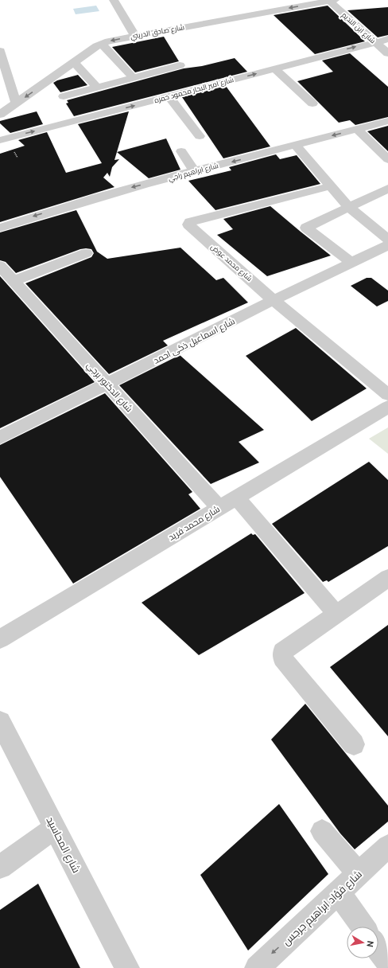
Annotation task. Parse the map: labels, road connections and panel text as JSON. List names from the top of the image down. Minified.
{"streets":{"street":["شارع ابن النديم","شارع صادق الدريني","شارع امير البحار محمود حمزه","شارع ابراهيم راجي","شارع محمد عوض","شارع اسماعيل ذكى احمد","شارع الدكتور برجي","شارع محمد فريد","شارع المحاسيد","شارع فؤاد ابراهيم جرجس"]},"crossings":[["شارع ابن النديم","شارع صادق الدريني"],["شارع ابن النديم","شارع امير البحار محمود حمزه"],["شارع محمد عوض","شارع اسماعيل ذكى احمد"],["شارع اسماعيل ذكى احمد","شارع الدكتور برجي"],["شارع الدكتور برجي","شارع محمد فريد"]],"one_way":["شارع فؤاد ابراهيم جرجس"],"north":"right"}
